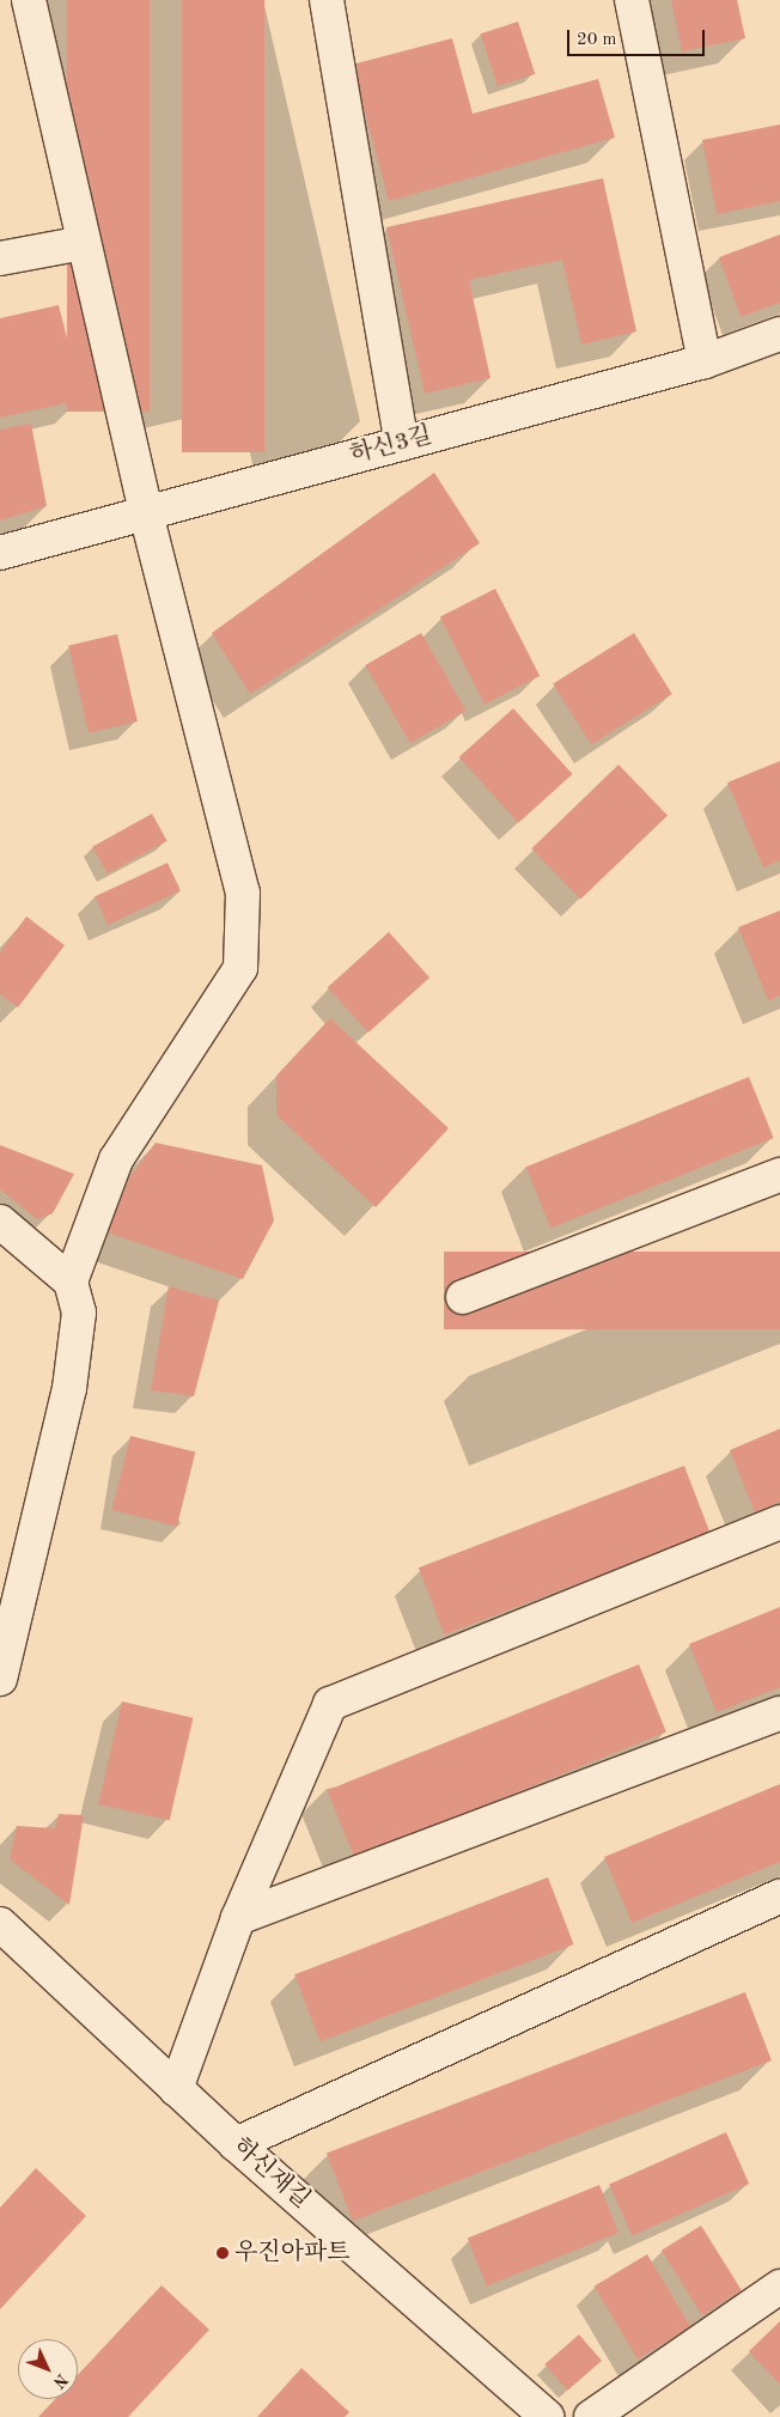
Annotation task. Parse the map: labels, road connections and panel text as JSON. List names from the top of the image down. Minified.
{"streets":{"street":["하신3길","하신재길"]},"places":["우진아파트"],"scale_bar":"20 m","north":"bottom right"}
